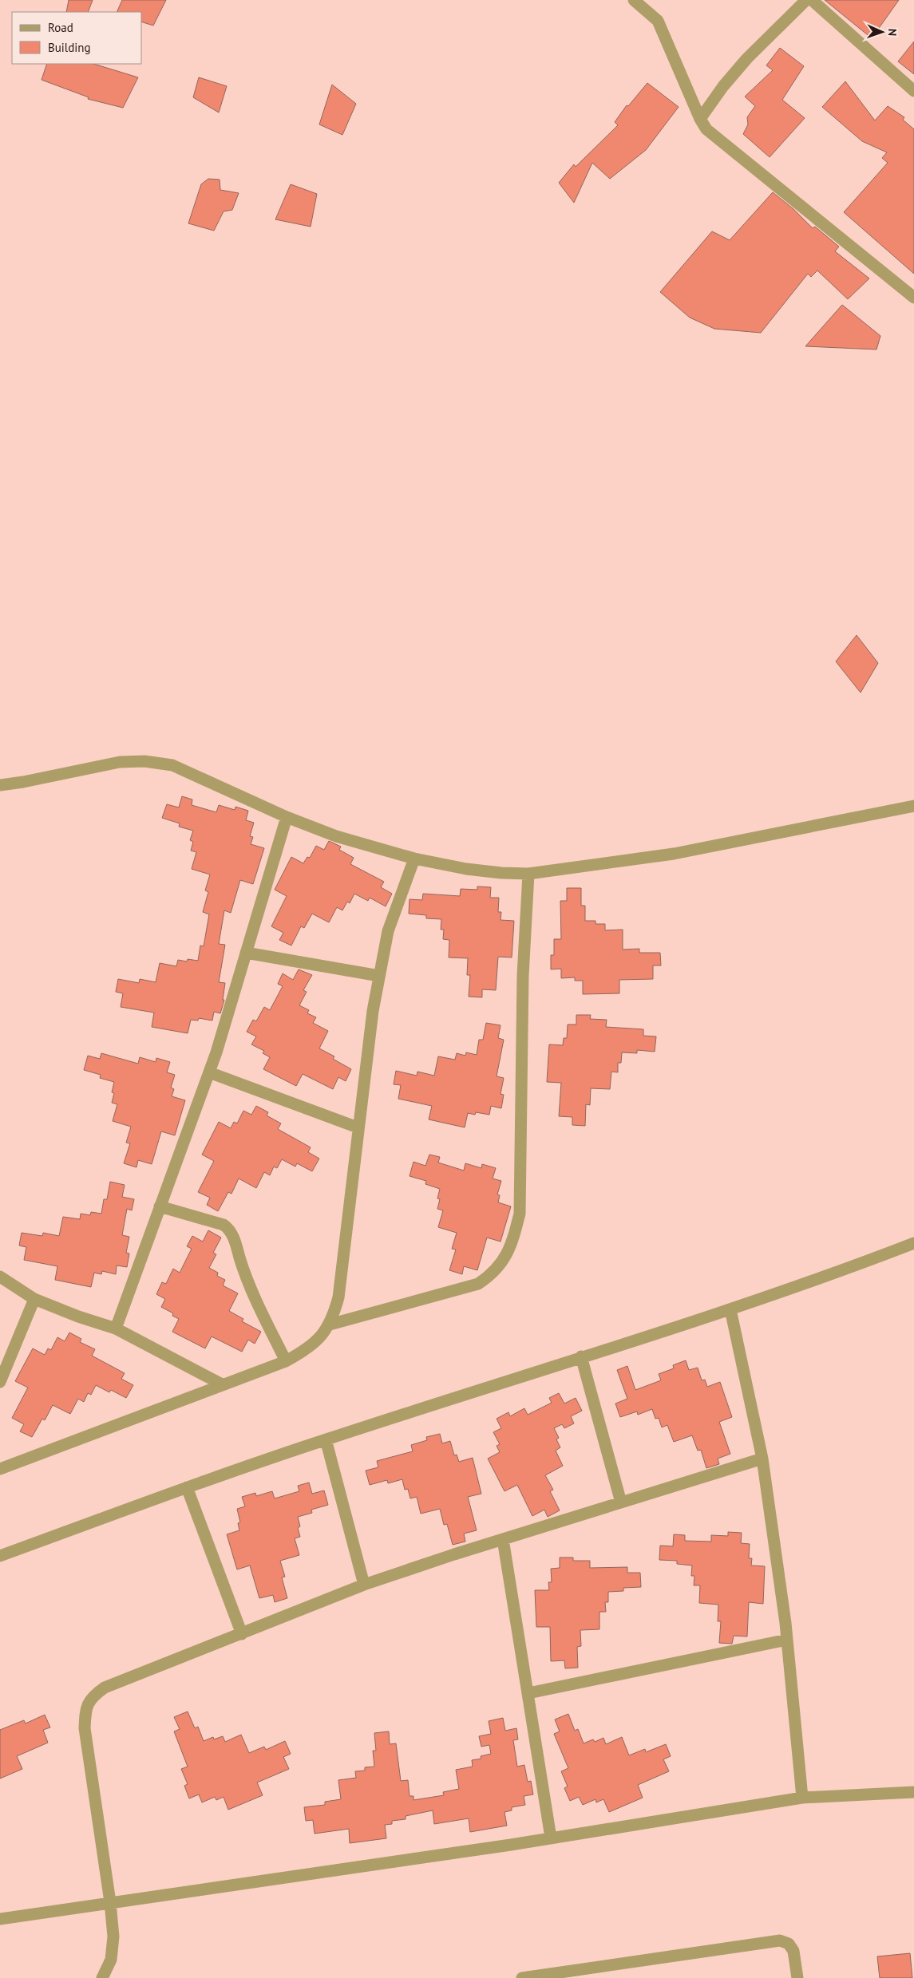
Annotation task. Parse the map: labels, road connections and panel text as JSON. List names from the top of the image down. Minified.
{"legend":["Road","Building"],"north":"right"}
